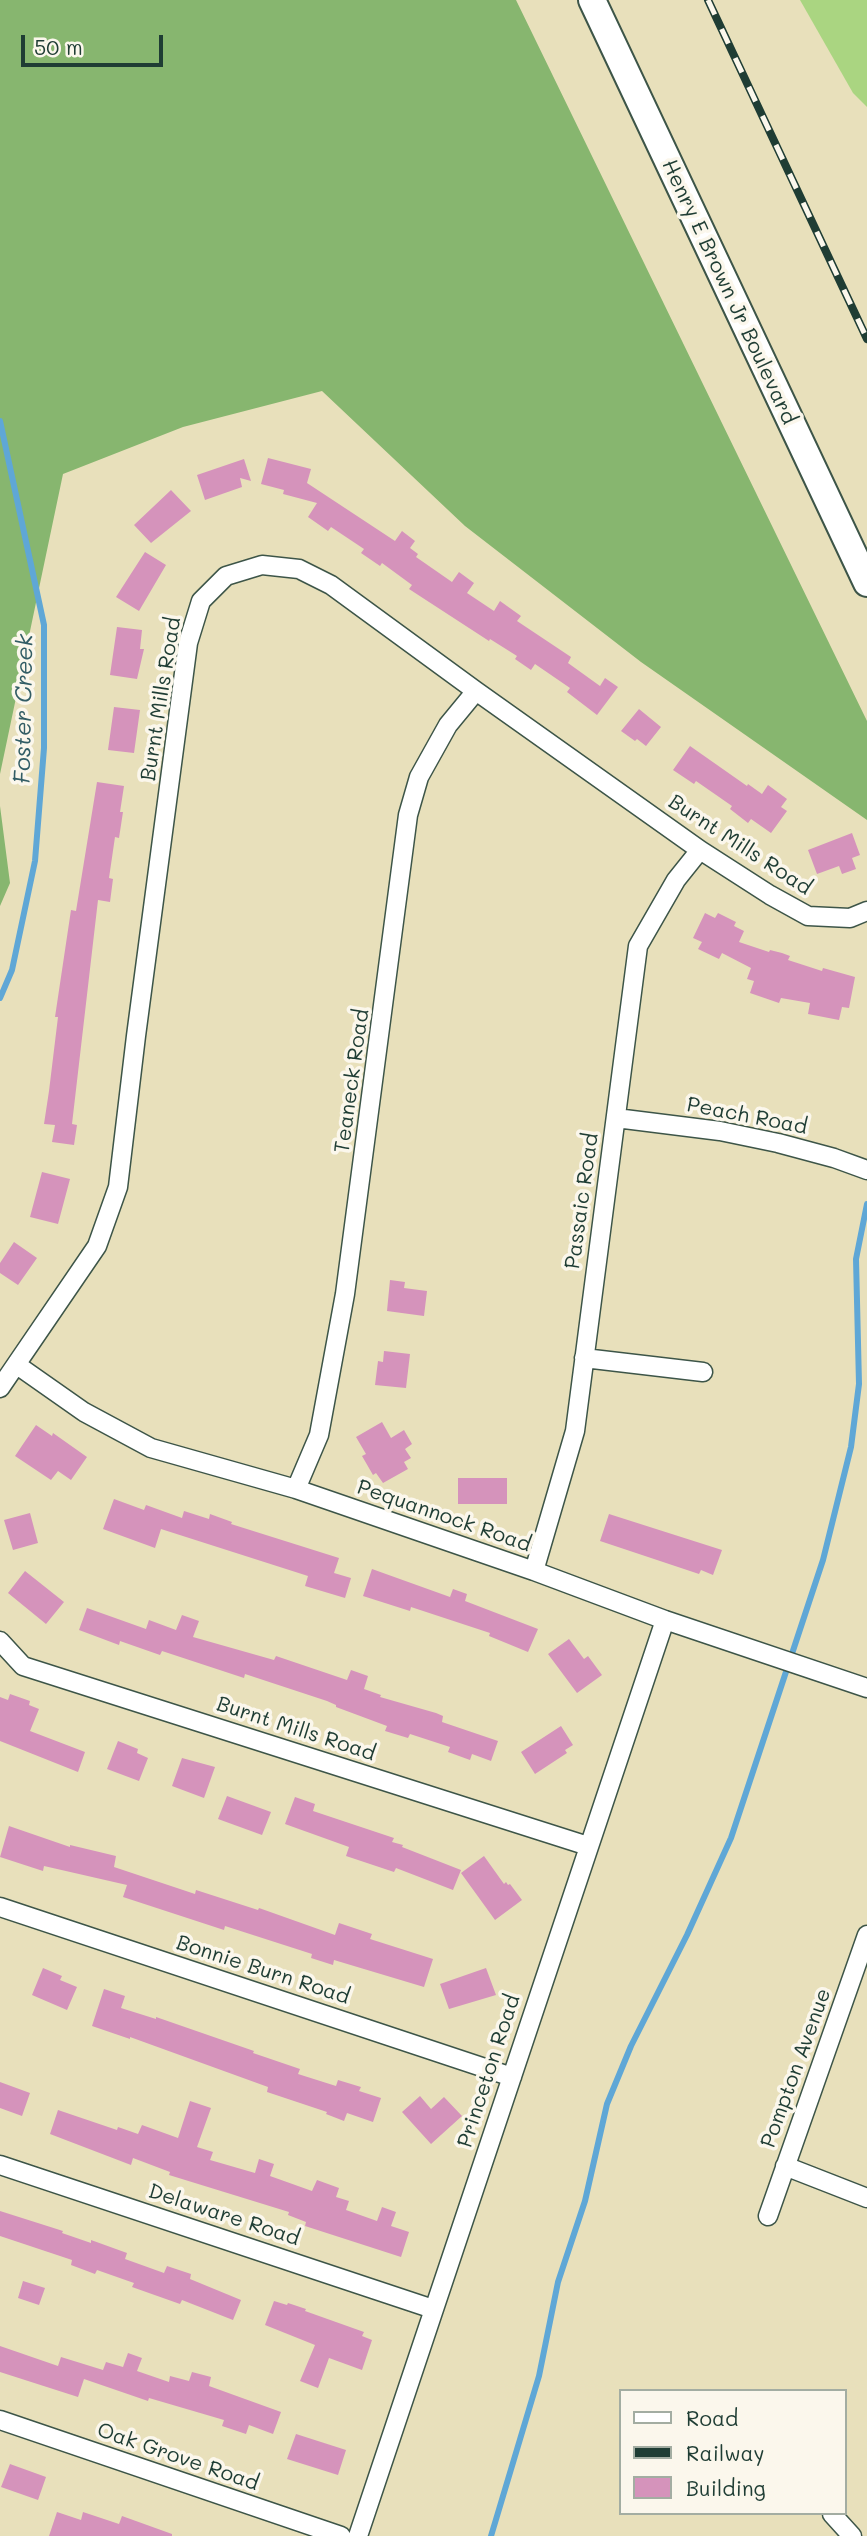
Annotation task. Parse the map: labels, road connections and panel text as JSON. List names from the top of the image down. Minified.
{"streets":{"main road":["Henry E Brown Jr Boulevard"],"street":["Burnt Mills Road","Teaneck Road","Peach Road","Passaic Road","Pequannock Road","Bonnie Burn Road","Pompton Avenue","Princeton Road","Delaware Road","Oak Grove Road"]},"crossings":[["Burnt Mills Road","Teaneck Road"],["Burnt Mills Road","Passaic Road"],["Burnt Mills Road","Pequannock Road"],["Burnt Mills Road","Princeton Road"],["Teaneck Road","Pequannock Road"],["Peach Road","Passaic Road"],["Passaic Road","Pequannock Road"],["Pequannock Road","Princeton Road"],["Bonnie Burn Road","Princeton Road"],["Princeton Road","Delaware Road"]],"water":["Foster Creek"],"legend":["Road","Railway","Building"],"scale_bar":"50 m"}
